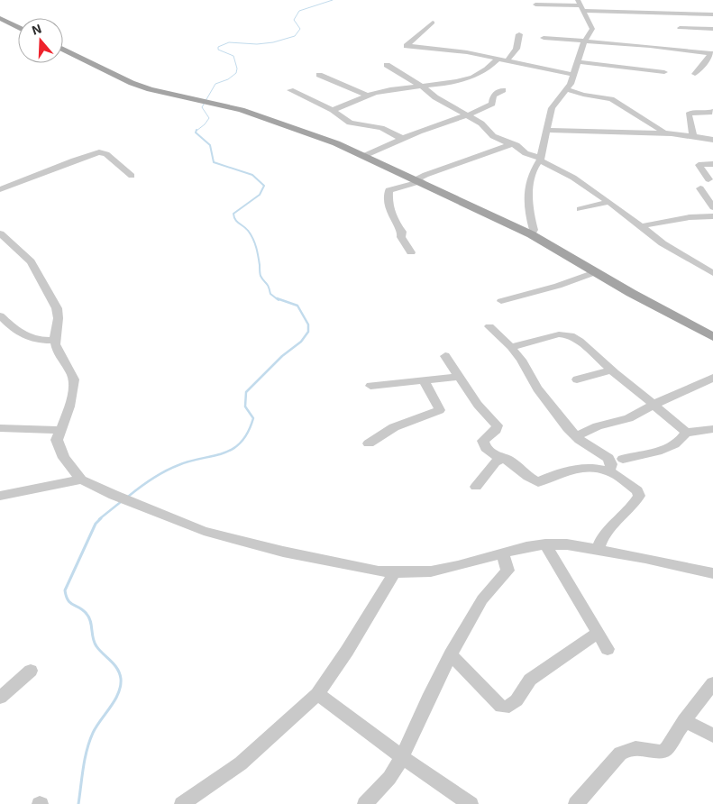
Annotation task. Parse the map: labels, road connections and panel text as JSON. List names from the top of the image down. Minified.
{"north":"top"}
